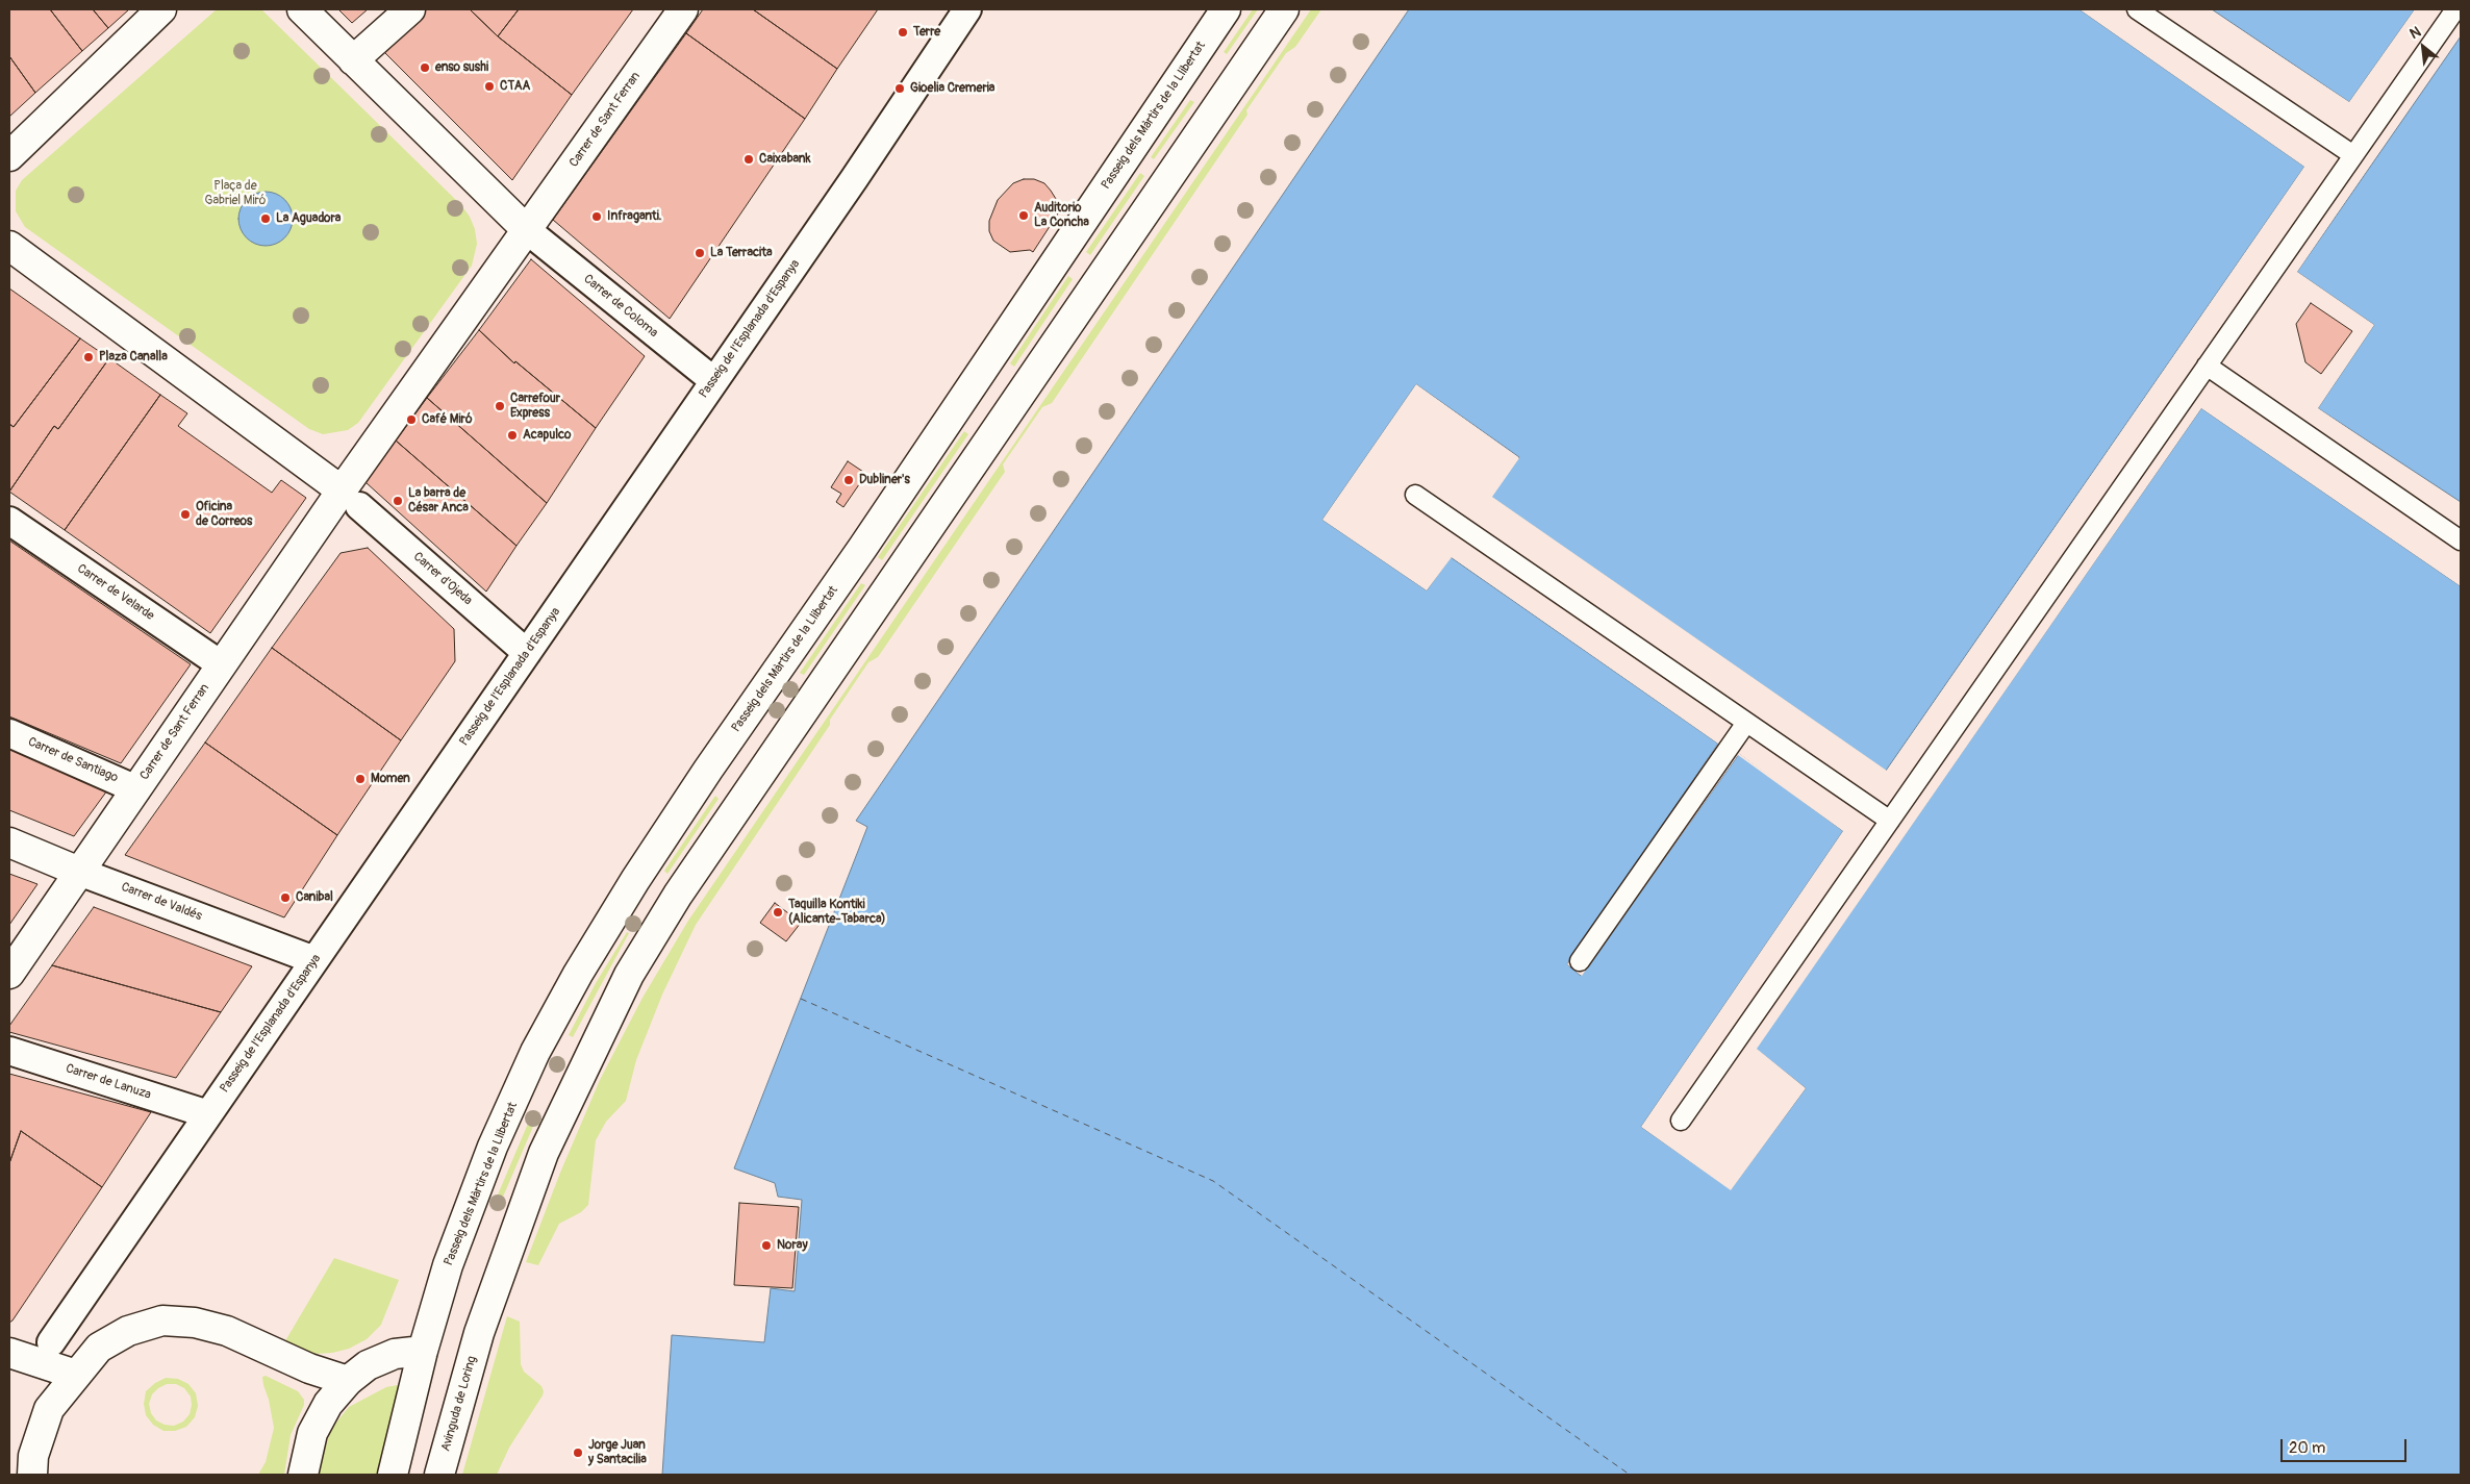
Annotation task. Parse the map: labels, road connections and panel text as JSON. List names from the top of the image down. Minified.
{"streets":{"main road":["Passeig dels Màrtirs de la Llibertat","Carrer de Sant Ferran","Carrer de Valdés","Avinguda de Loring"],"street":["Carrer de Coloma","Passeig de l'Esplanada d'Espanya","Carrer d'Ojeda","Carrer de Velarde","Carrer de Santiago","Carrer de Lanuza"]},"crossings":[["Carrer de Sant Ferran","Carrer de Coloma"],["Carrer de Sant Ferran","Carrer d'Ojeda"],["Carrer de Sant Ferran","Carrer de Velarde"],["Carrer de Sant Ferran","Carrer de Santiago"],["Carrer de Sant Ferran","Carrer de Valdés"],["Carrer de Coloma","Passeig de l'Esplanada d'Espanya"],["Passeig de l'Esplanada d'Espanya","Carrer d'Ojeda"],["Passeig de l'Esplanada d'Espanya","Carrer de Valdés"],["Passeig de l'Esplanada d'Espanya","Carrer de Lanuza"]],"parks":["Plaça de Gabriel Miró"],"places":["Terre","enso sushi","CTAA","Gioelia Cremeria","Caixabank","Auditorio La Concha","Infraganti.","La Aguadora","La Terracita","Plaza Canalla","Carrefour Express","Café Miró","Acapulco","Dubliner's","La barra de César Anca","Oficina de Correos","Momen","Canibal","Taquilla Kontiki (Alicante-Tabarca)","Noray","Jorge Juan y Santacilia"],"scale_bar":"20 m","north":"top left"}
